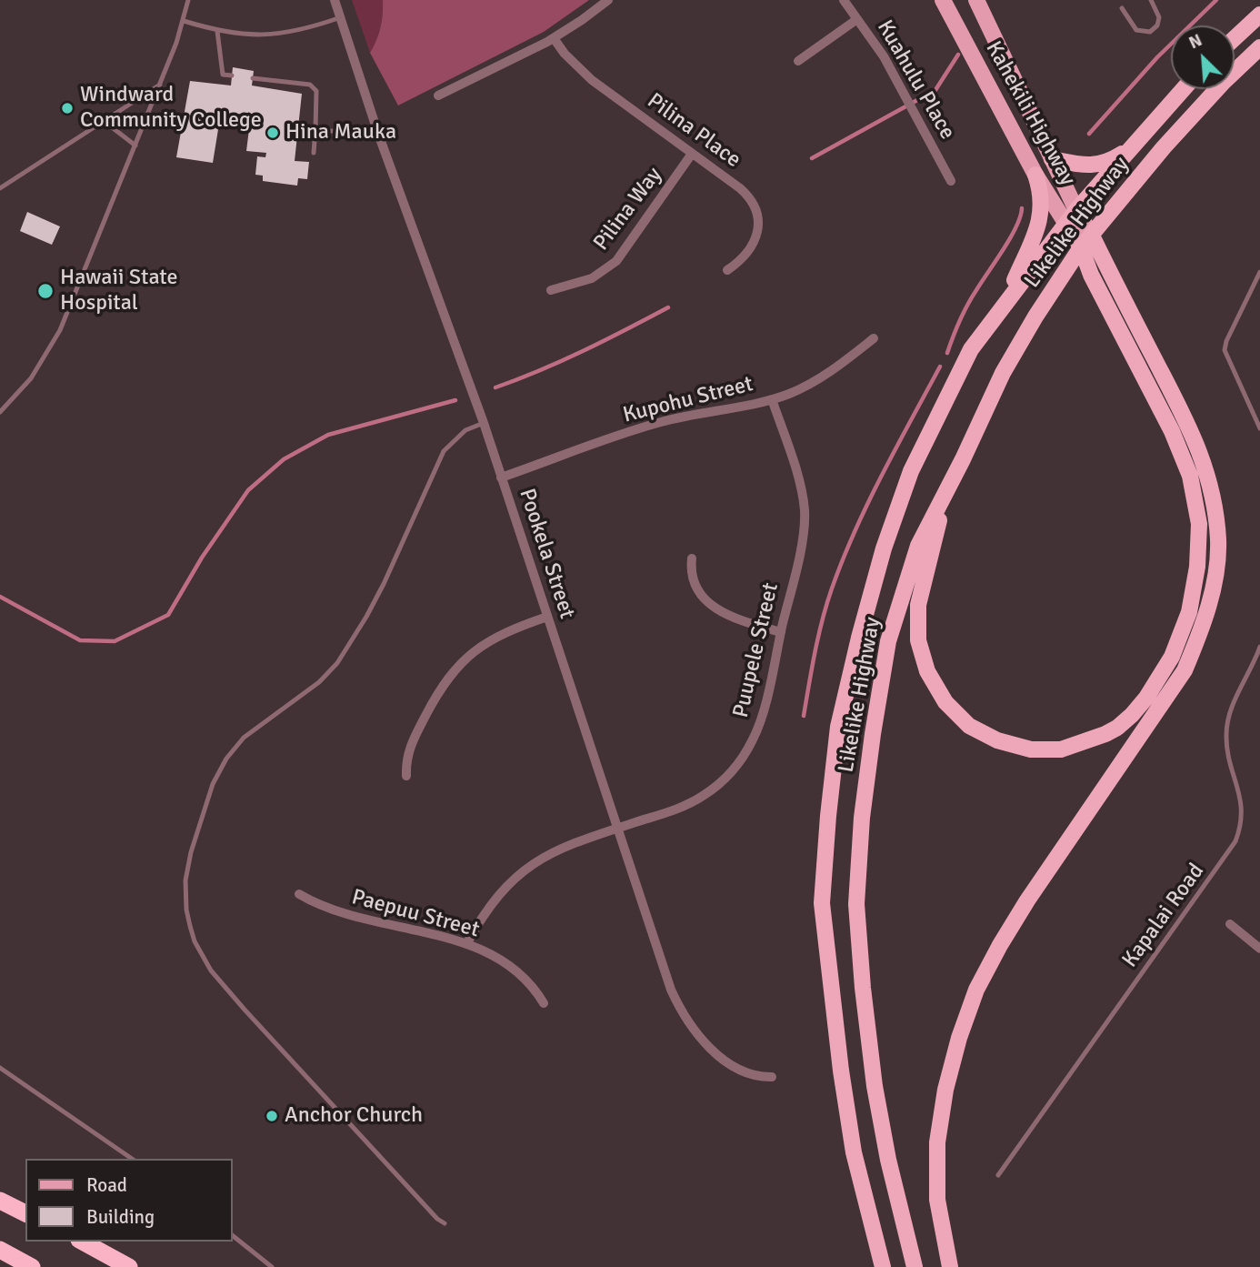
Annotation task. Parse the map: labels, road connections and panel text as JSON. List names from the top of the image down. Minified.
{"streets":{"highway":["Likelike Highway"],"main road":["Kahekili Highway"],"street":["Kuahulu Place","Pilina Place","Pilina Way","Kupohu Street","Pookela Street","Puupele Street","Paepuu Street"],"lane":["Kapalai Road"]},"crossings":[["Kahekili Highway","Likelike Highway"],["Pilina Place","Pilina Way"],["Kupohu Street","Pookela Street"],["Kupohu Street","Puupele Street"],["Pookela Street","Puupele Street"],["Puupele Street","Paepuu Street"]],"places":["Windward Community College","Hina Mauka","Hawaii State Hospital","Anchor Church"],"legend":["Road","Building"],"north":"top left"}
